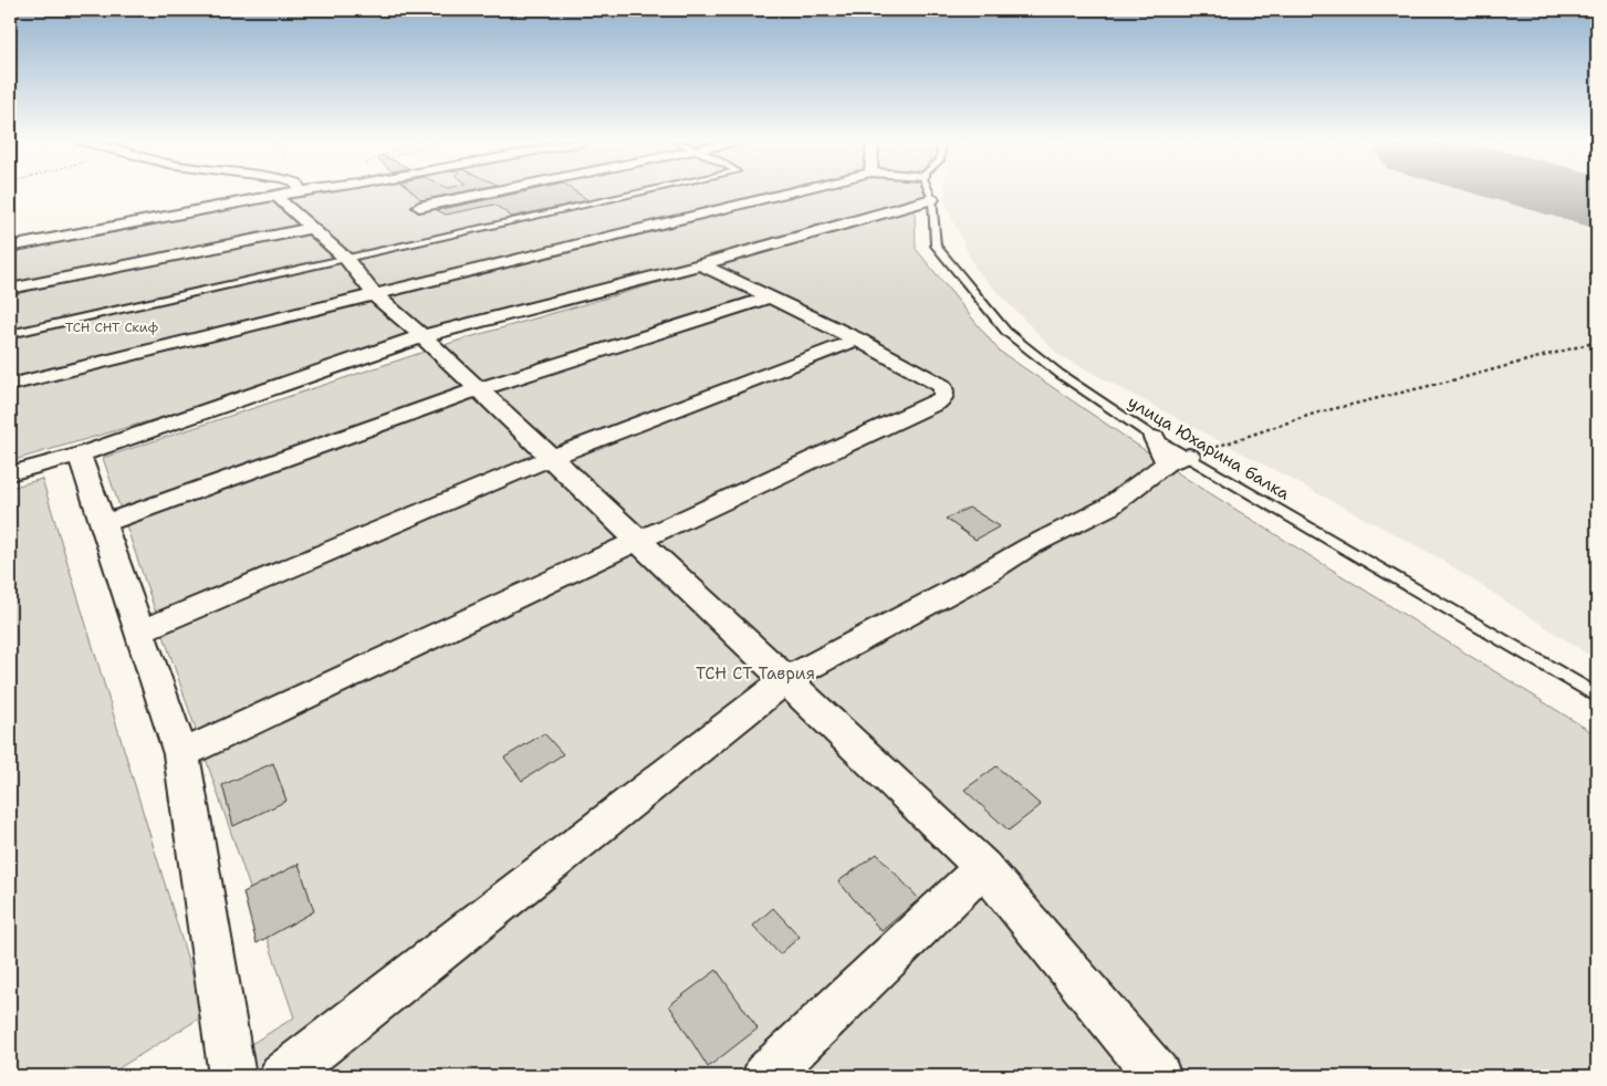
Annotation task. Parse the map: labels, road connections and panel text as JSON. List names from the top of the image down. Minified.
{"streets":{"lane":["улица Юхарина балка"]},"parks":["ТСН СНТ Скиф","ТСН СТ Таврия"]}
